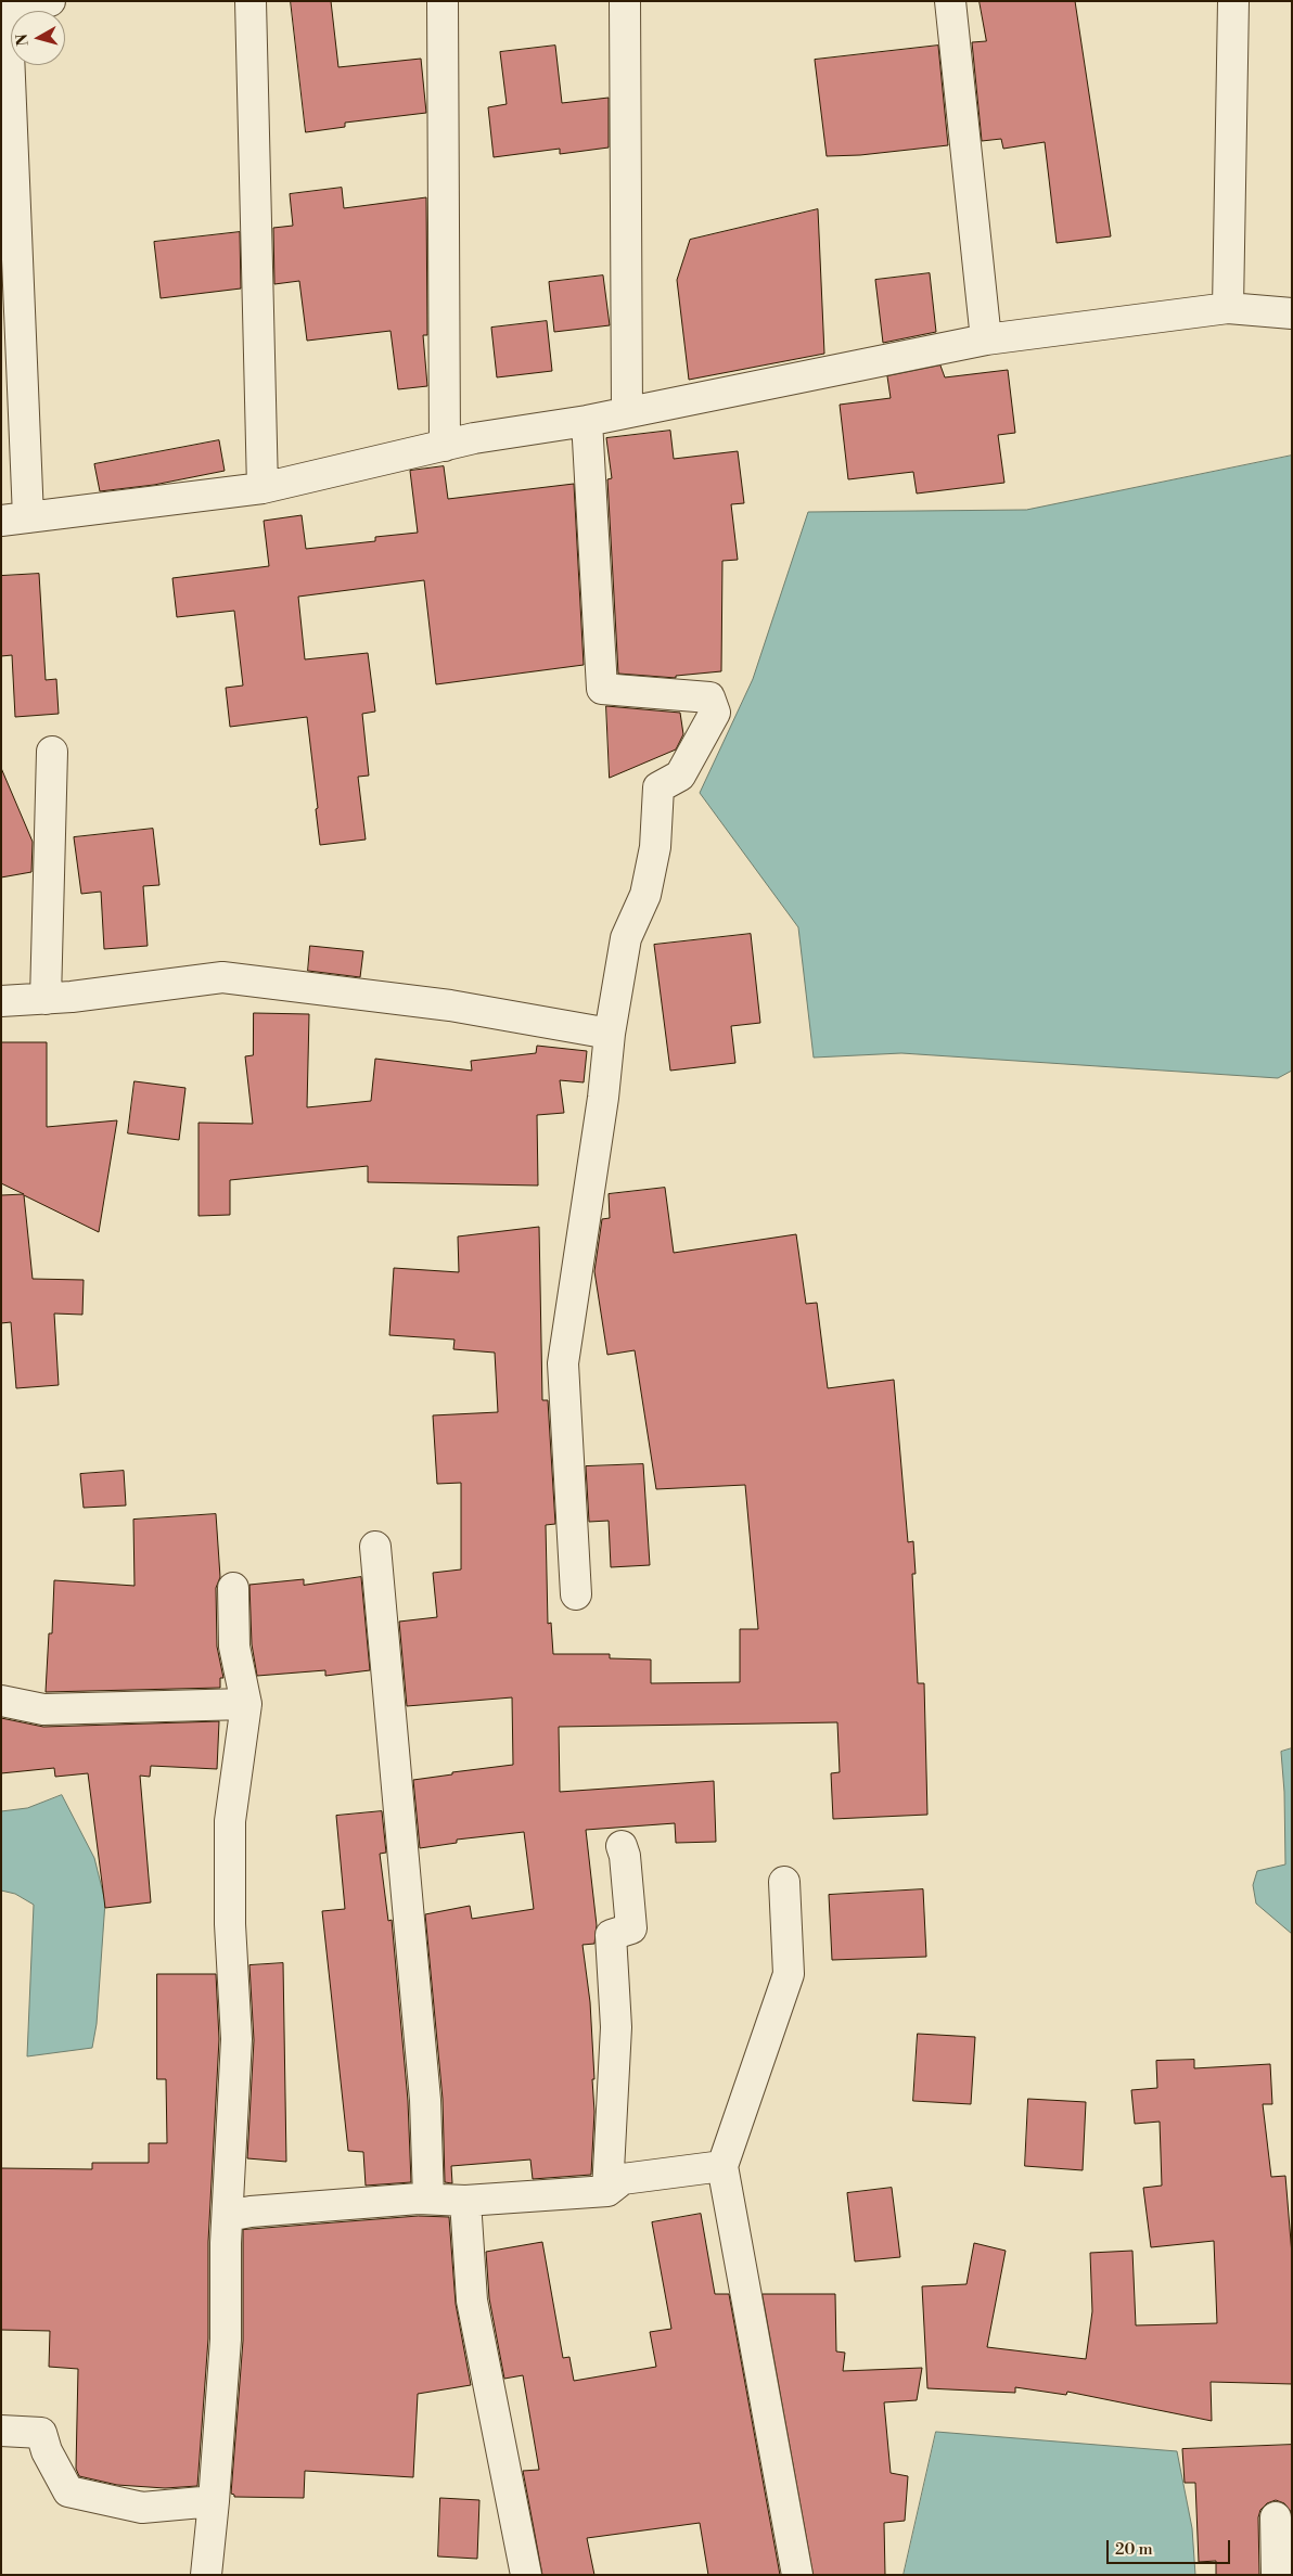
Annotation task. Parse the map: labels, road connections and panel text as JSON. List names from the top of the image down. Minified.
{"scale_bar":"20 m","north":"left"}
